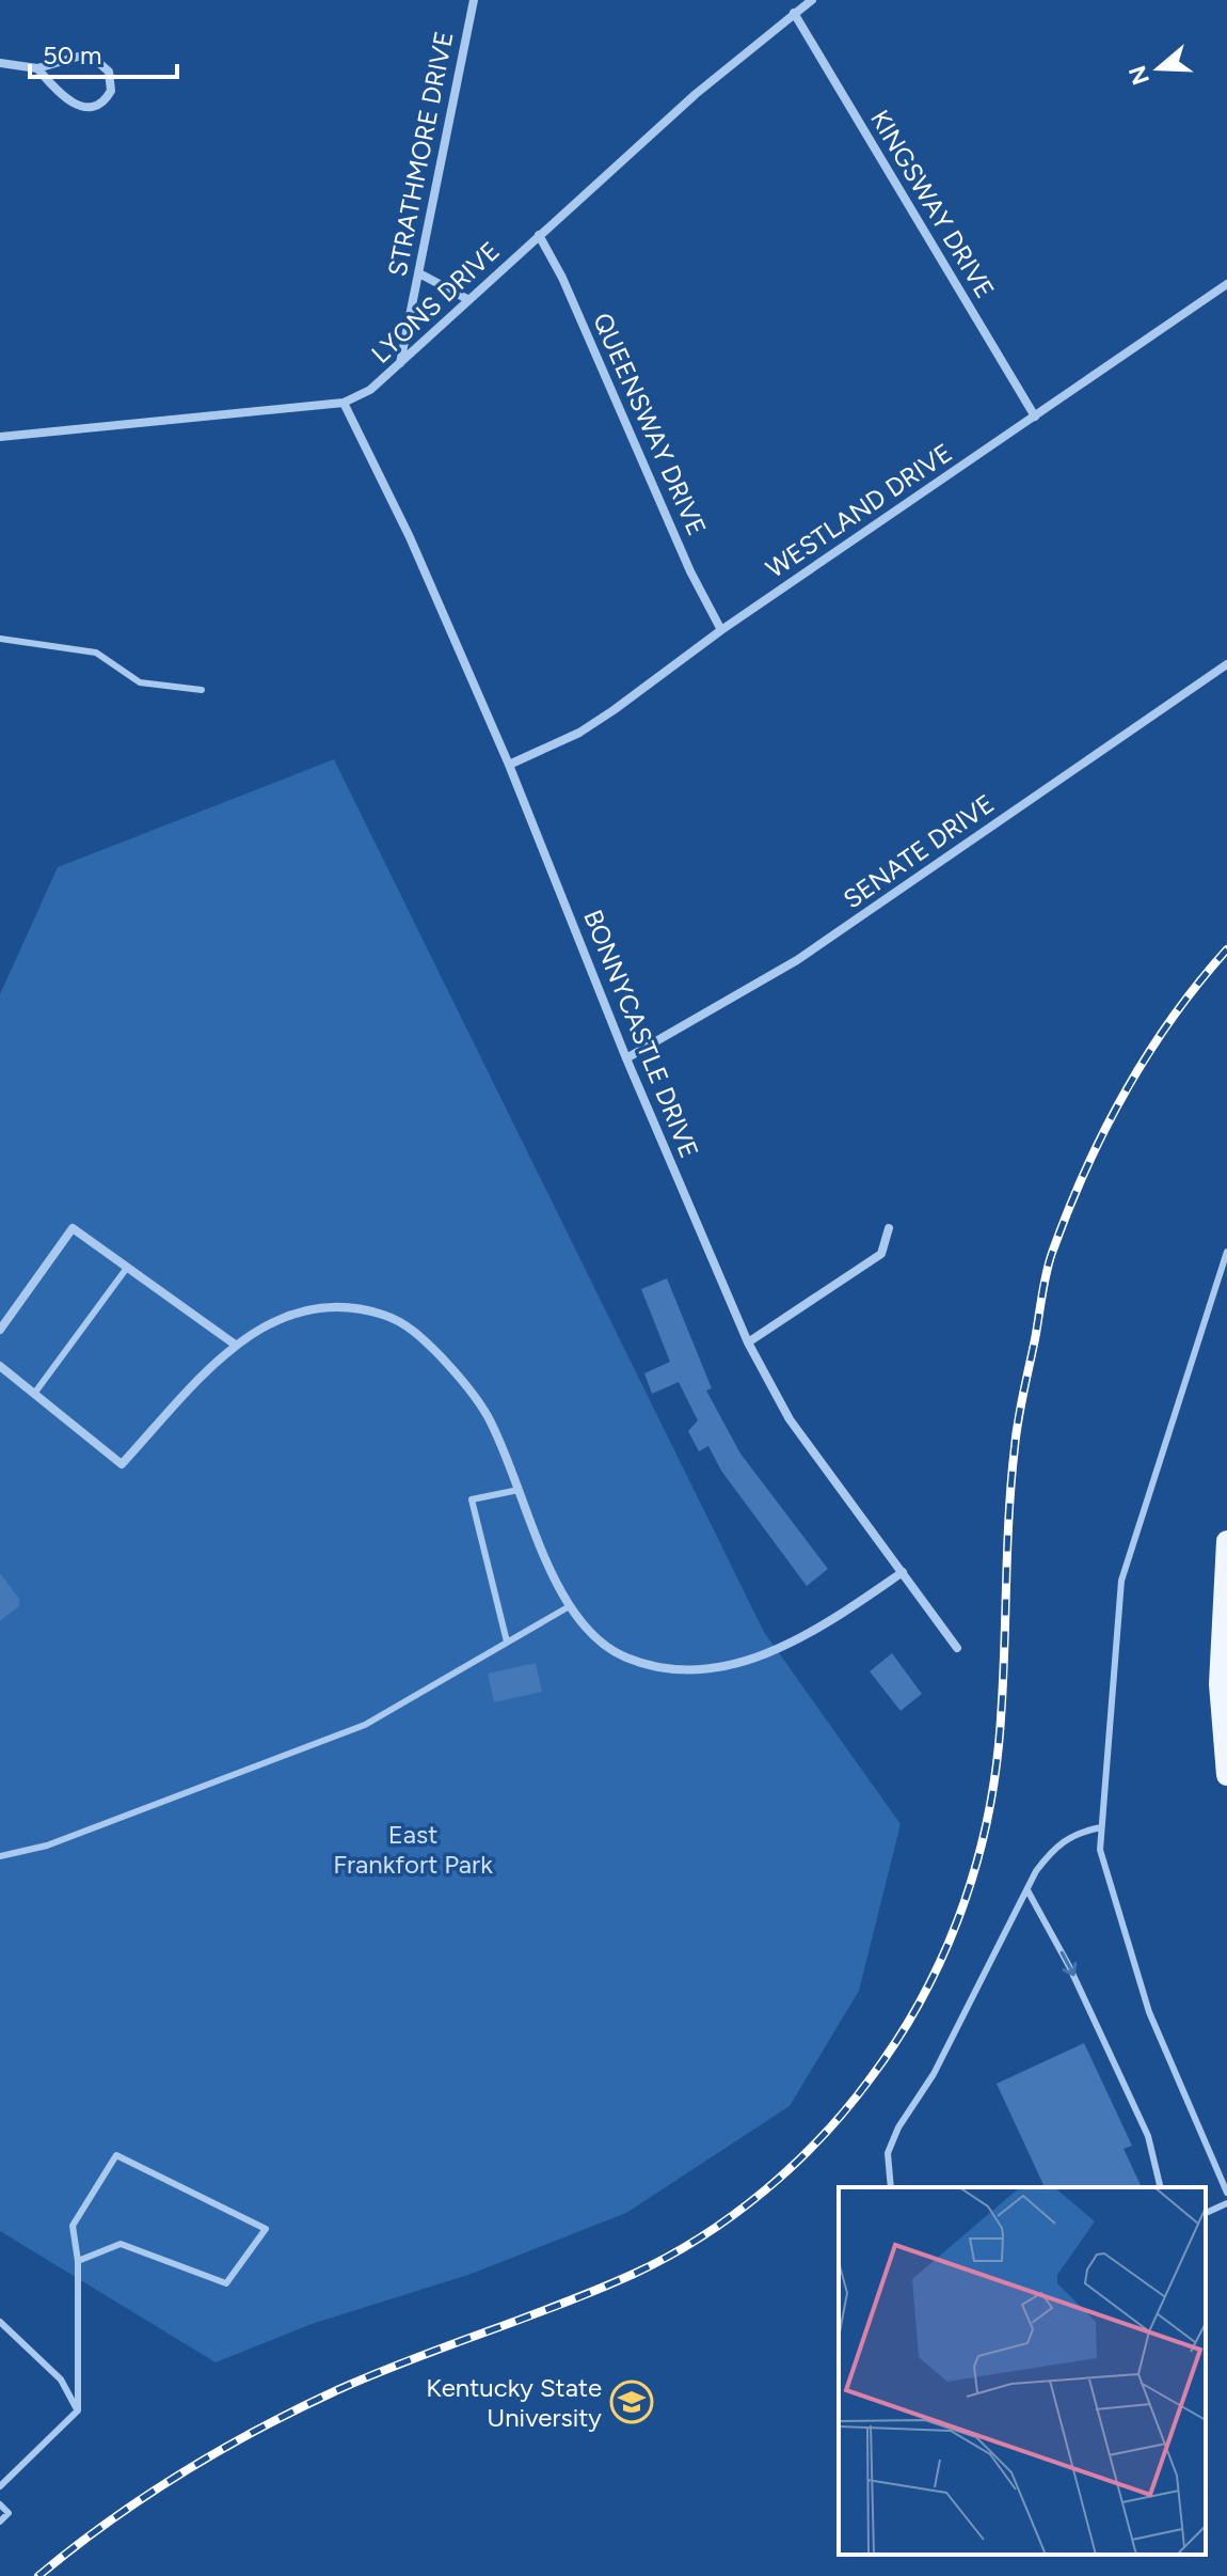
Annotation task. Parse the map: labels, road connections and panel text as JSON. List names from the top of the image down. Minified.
{"streets":{"street":["STRATHMORE DRIVE","KINGSWAY DRIVE","LYONS DRIVE","QUEENSWAY DRIVE","WESTLAND DRIVE","SENATE DRIVE","BONNYCASTLE DRIVE"]},"crossings":[["STRATHMORE DRIVE","LYONS DRIVE"],["KINGSWAY DRIVE","LYONS DRIVE"],["KINGSWAY DRIVE","WESTLAND DRIVE"],["LYONS DRIVE","QUEENSWAY DRIVE"],["LYONS DRIVE","BONNYCASTLE DRIVE"],["QUEENSWAY DRIVE","WESTLAND DRIVE"],["WESTLAND DRIVE","BONNYCASTLE DRIVE"],["SENATE DRIVE","BONNYCASTLE DRIVE"]],"parks":["East Frankfort Park"],"places":{"school or university":["Kentucky State University"]},"scale_bar":"50 m","north":"left"}
